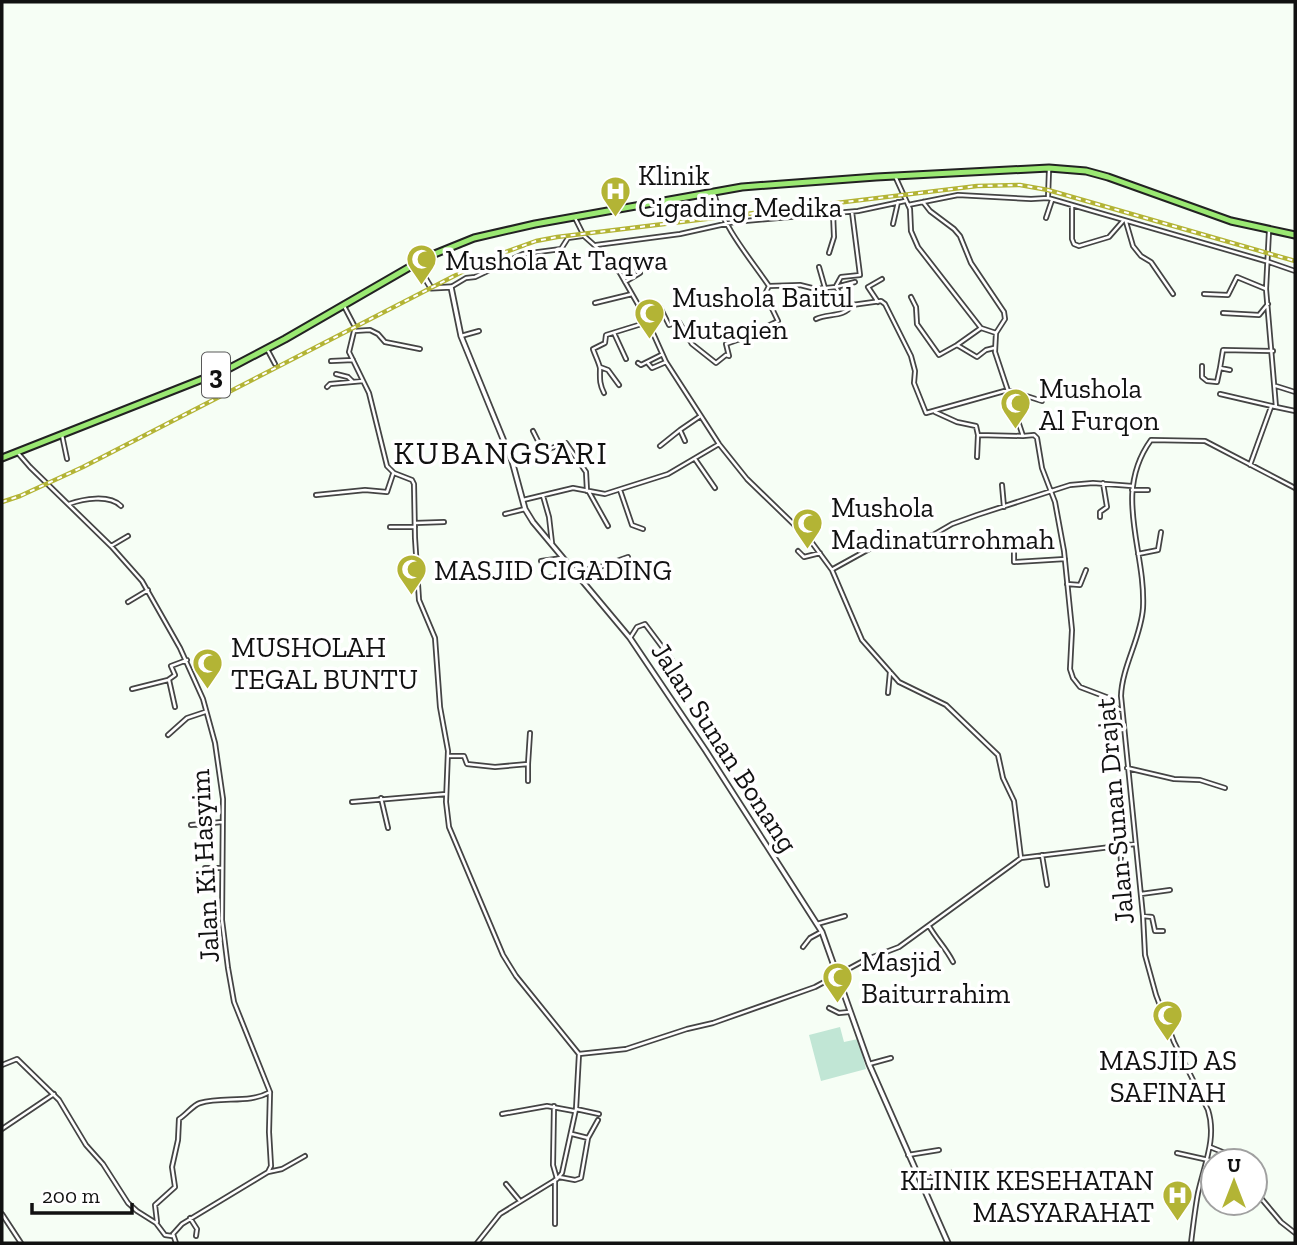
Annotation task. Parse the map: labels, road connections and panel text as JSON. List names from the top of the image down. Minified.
{"streets":{"highway":["3"],"street":["Jalan Sunan Bonang","Jalan Sunan Drajat","Jalan Ki Hasyim"]},"crossings":[["3","Jalan Ki Hasyim"]],"districts":["KUBANGSARI"],"places":{"hospital":["Klinik Cigading Medika","KLINIK KESEHATAN MASYARAHAT"],"mosque":["Mushola At Taqwa","Mushola Baitul Mutaqien","Mushola Al Furqon","Mushola Madinaturrohmah","MASJID CIGADING","MUSHOLAH TEGAL BUNTU","Masjid Baiturrahim","MASJID AS SAFINAH"]},"scale_bar":"200 m","north":"top"}
